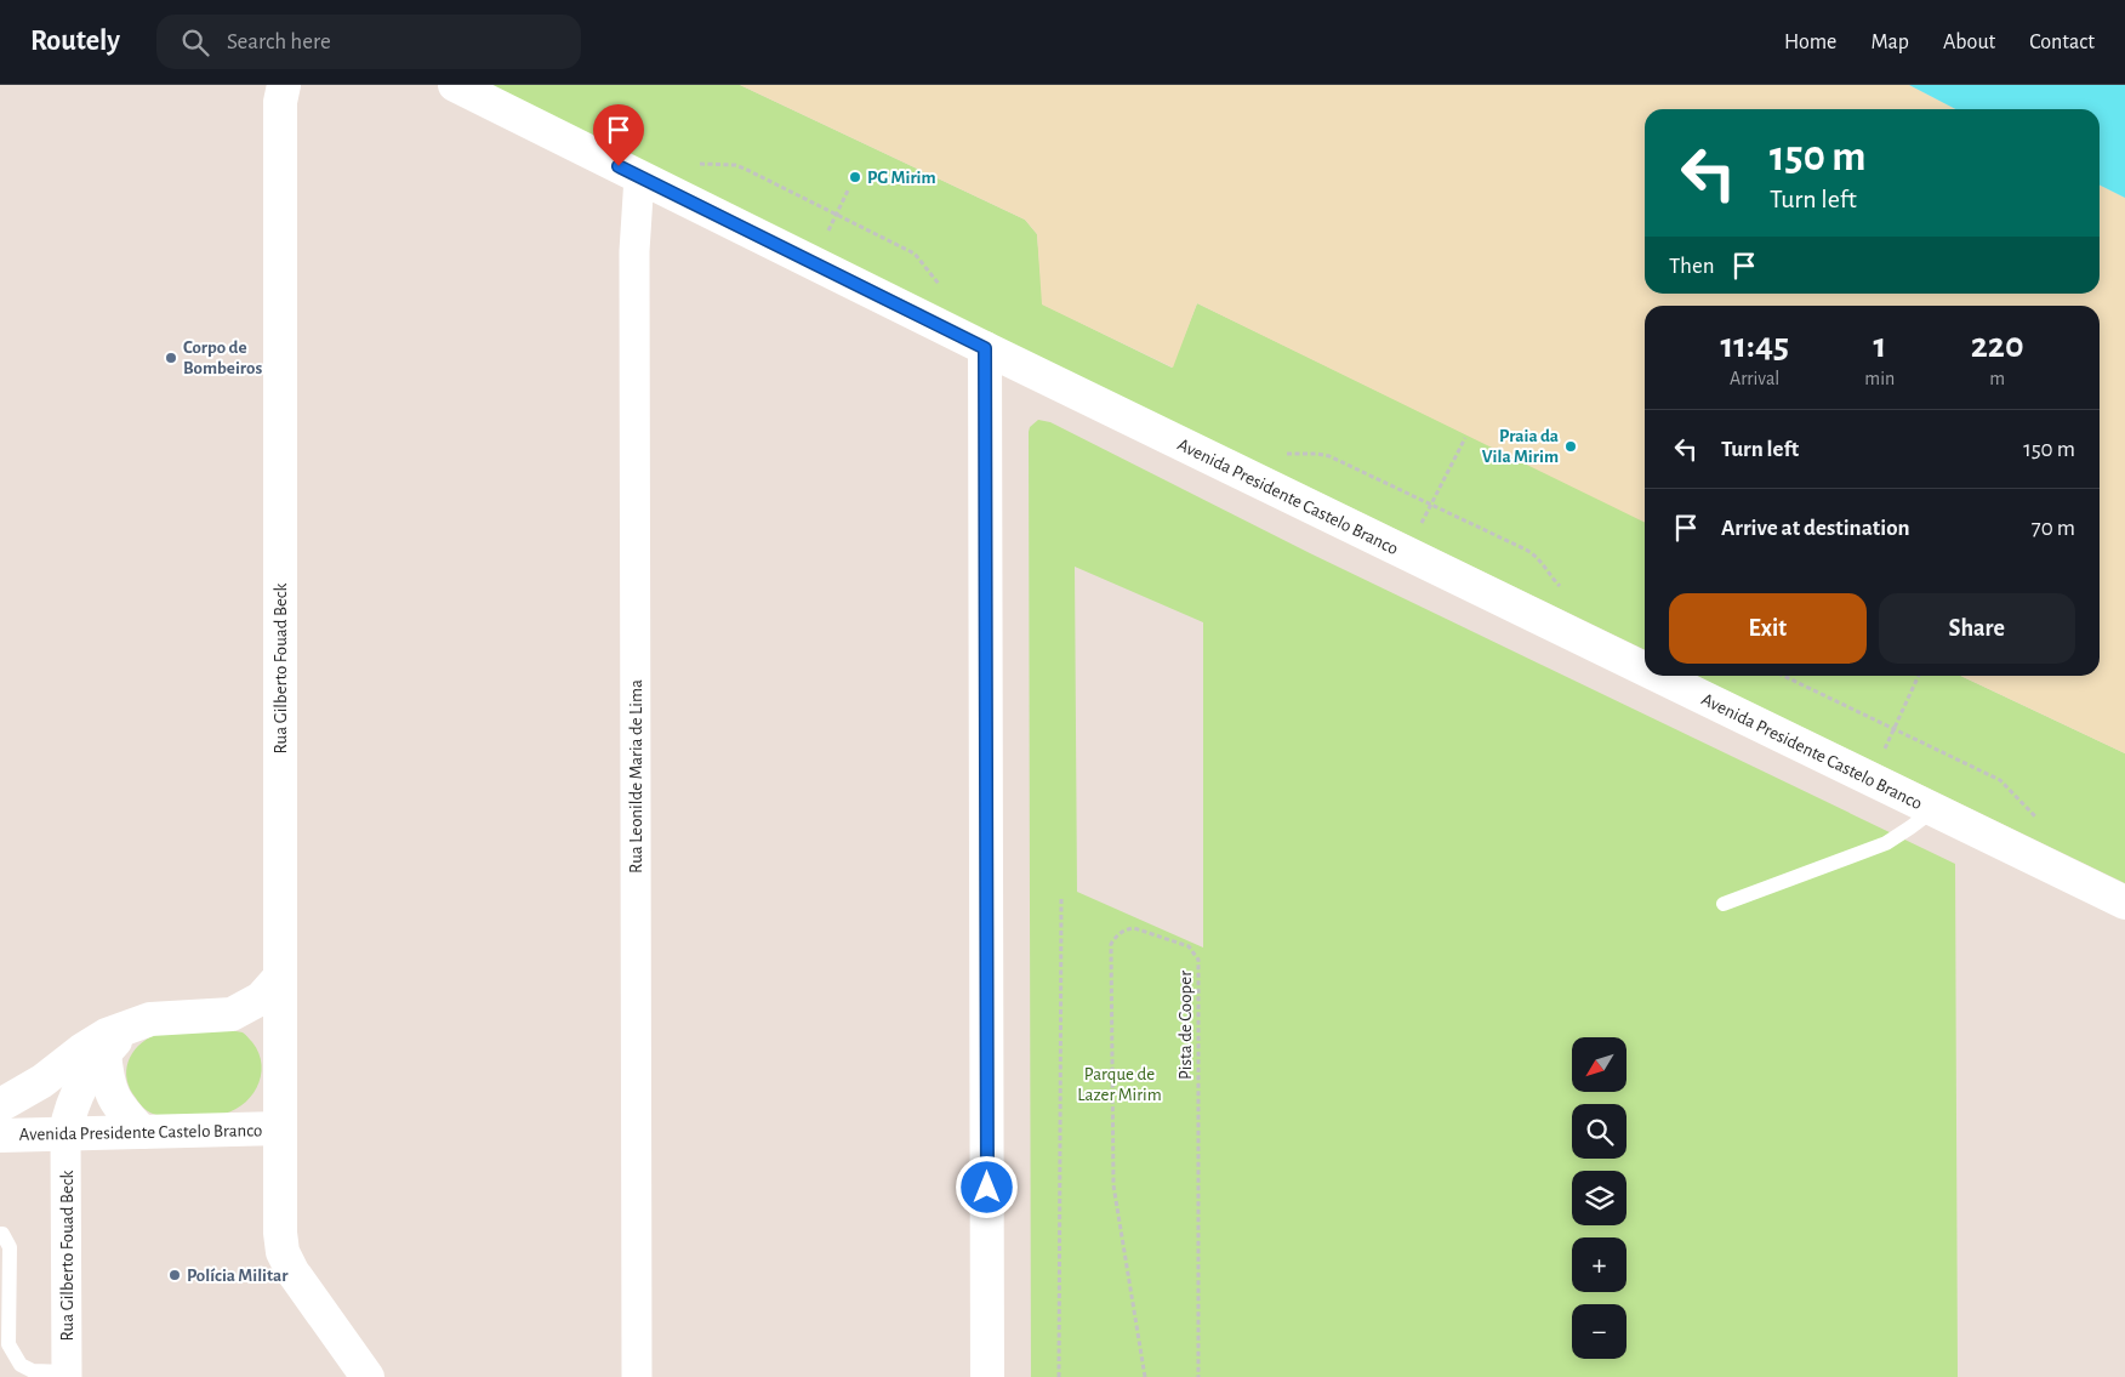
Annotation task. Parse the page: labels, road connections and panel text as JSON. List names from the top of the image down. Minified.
{"streets":{"street":["Avenida Presidente Castelo Branco","Rua Gilberto Fouad Beck","Rua Leonilde Maria de Lima"],"path":["Pista de Cooper"]},"crossings":[["Avenida Presidente Castelo Branco","Rua Gilberto Fouad Beck"],["Avenida Presidente Castelo Branco","Rua Leonilde Maria de Lima"]],"parks":["Parque de Lazer Mirim"],"places":["PG Mirim","Corpo de Bombeiros","Praia da Vila Mirim","Polícia Militar"],"north":"bottom left","page":{"header":"Routely","search":"Search here","nav":["Home","Map","About","Contact"],"turn":["150 m","Turn left"],"then":"Then","eta":["11:45","Arrival","1","min","220","m"],"list":[{"name":"Turn left","value":"150 m"},{"name":"Arrive at destination","value":"70 m"}],"buttons":["Exit","Share"],"map_buttons":["+","−"]}}
